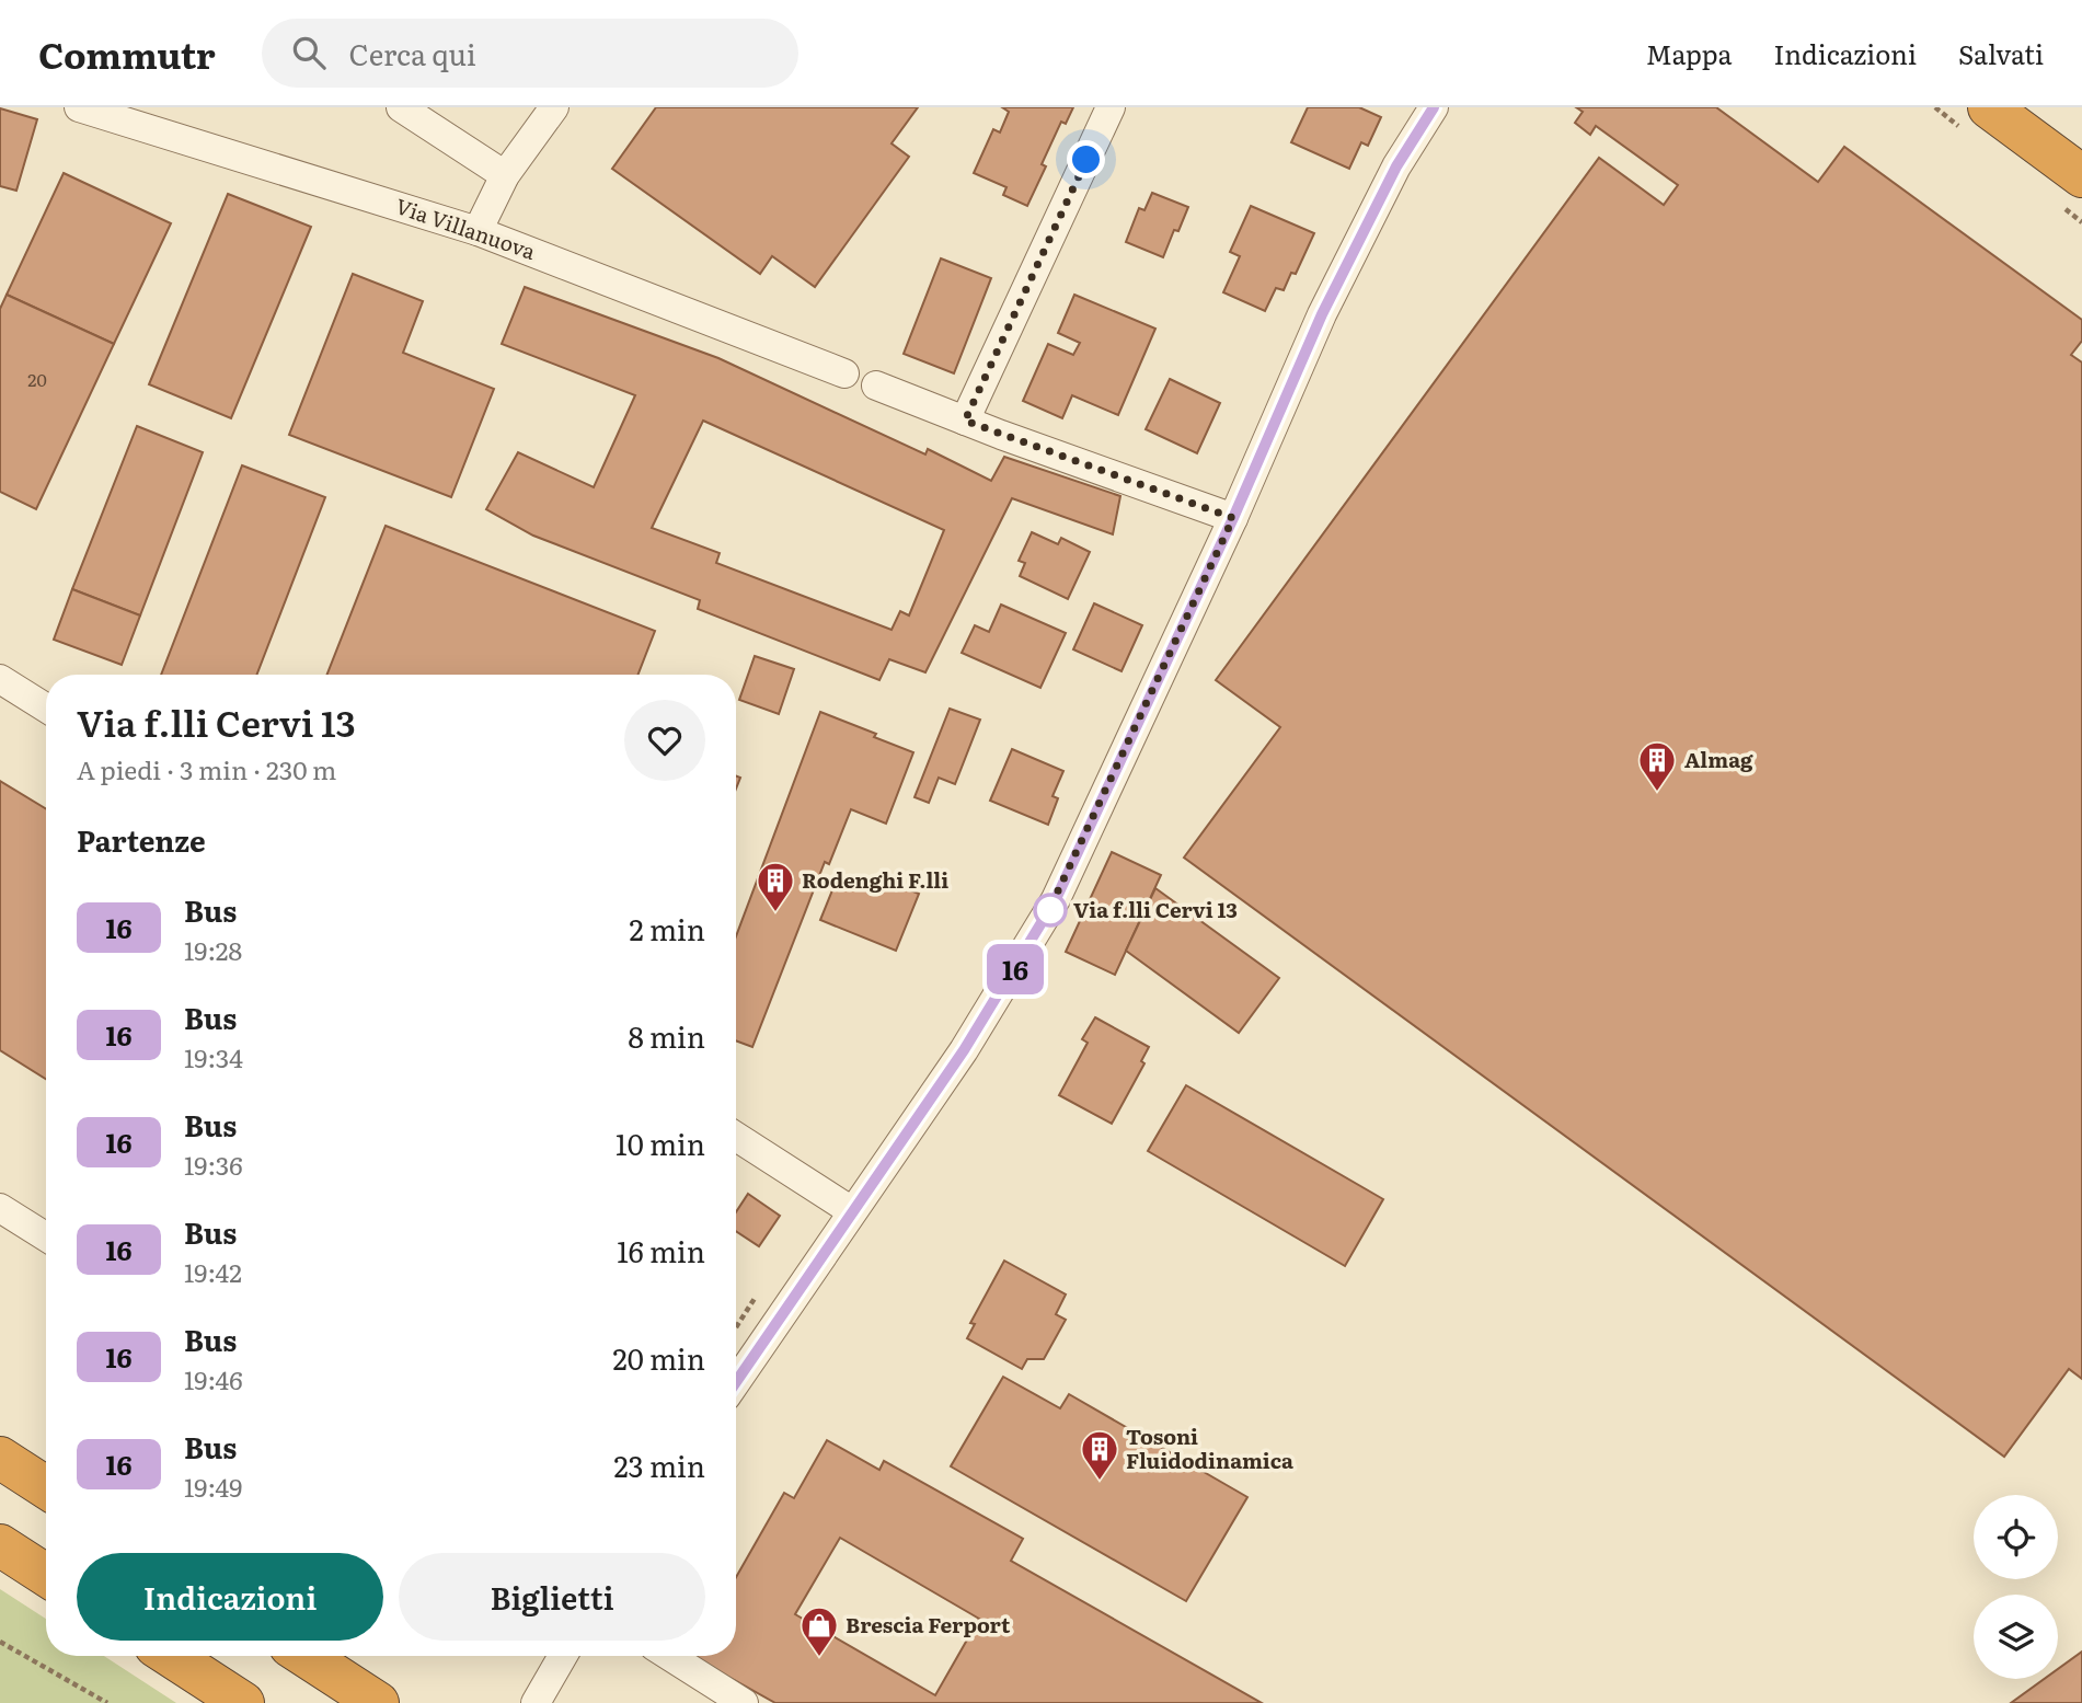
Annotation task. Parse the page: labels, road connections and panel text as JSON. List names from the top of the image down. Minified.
{"streets":{"street":["Via Villanuova"]},"places":{"building":["Almag","Rodenghi F.lli","Tosoni Fluidodinamica"],"other":["Via f.lli Cervi 13"],"shop":["Brescia Ferport"]},"lines":["bus line 16"],"house_numbers":["20"],"page":{"header":"Commutr","search":"Cerca qui","nav":["Mappa","Indicazioni","Salvati"],"on_map":"16","heading":[["Via f.lli Cervi 13","A piedi · 3 min · 230 m"],"Partenze"],"list":[{"mark":"16","name":"Bus","note":"19:28","value":"2 min"},{"mark":"16","name":"Bus","note":"19:34","value":"8 min"},{"mark":"16","name":"Bus","note":"19:36","value":"10 min"},{"mark":"16","name":"Bus","note":"19:42","value":"16 min"},{"mark":"16","name":"Bus","note":"19:46","value":"20 min"},{"mark":"16","name":"Bus","note":"19:49","value":"23 min"}],"buttons":["Indicazioni","Biglietti"]}}
